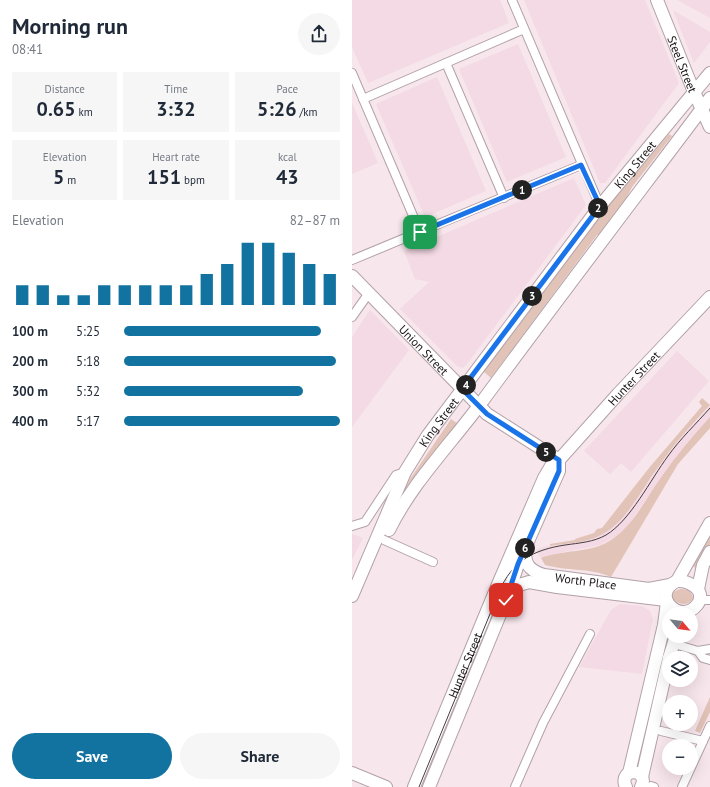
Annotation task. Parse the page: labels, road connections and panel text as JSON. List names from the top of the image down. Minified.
{"streets":{"main road":["Steel Street","King Street","Union Street","Hunter Street","Worth Place"]},"crossings":[["Steel Street","King Street"],["King Street","Union Street"],["Union Street","Hunter Street"],["Hunter Street","Worth Place"]],"north":"bottom right","page":{"heading":["Morning run","08:41"],"stats":[["Distance","0.65 km"],["Time","3:32"],["Pace","5:26 /km"],["Elevation","5 m"],["Heart rate","151 bpm"],["kcal","43"]],"pins":["1","2","3","4","5","6"],"chart":["Elevation","82–87 m"],"list":[{"name":"100 m","note":"5:25"},{"name":"200 m","note":"5:18"},{"name":"300 m","note":"5:32"},{"name":"400 m","note":"5:17"}],"map_buttons":["+","−"],"buttons":["Save","Share"]}}
